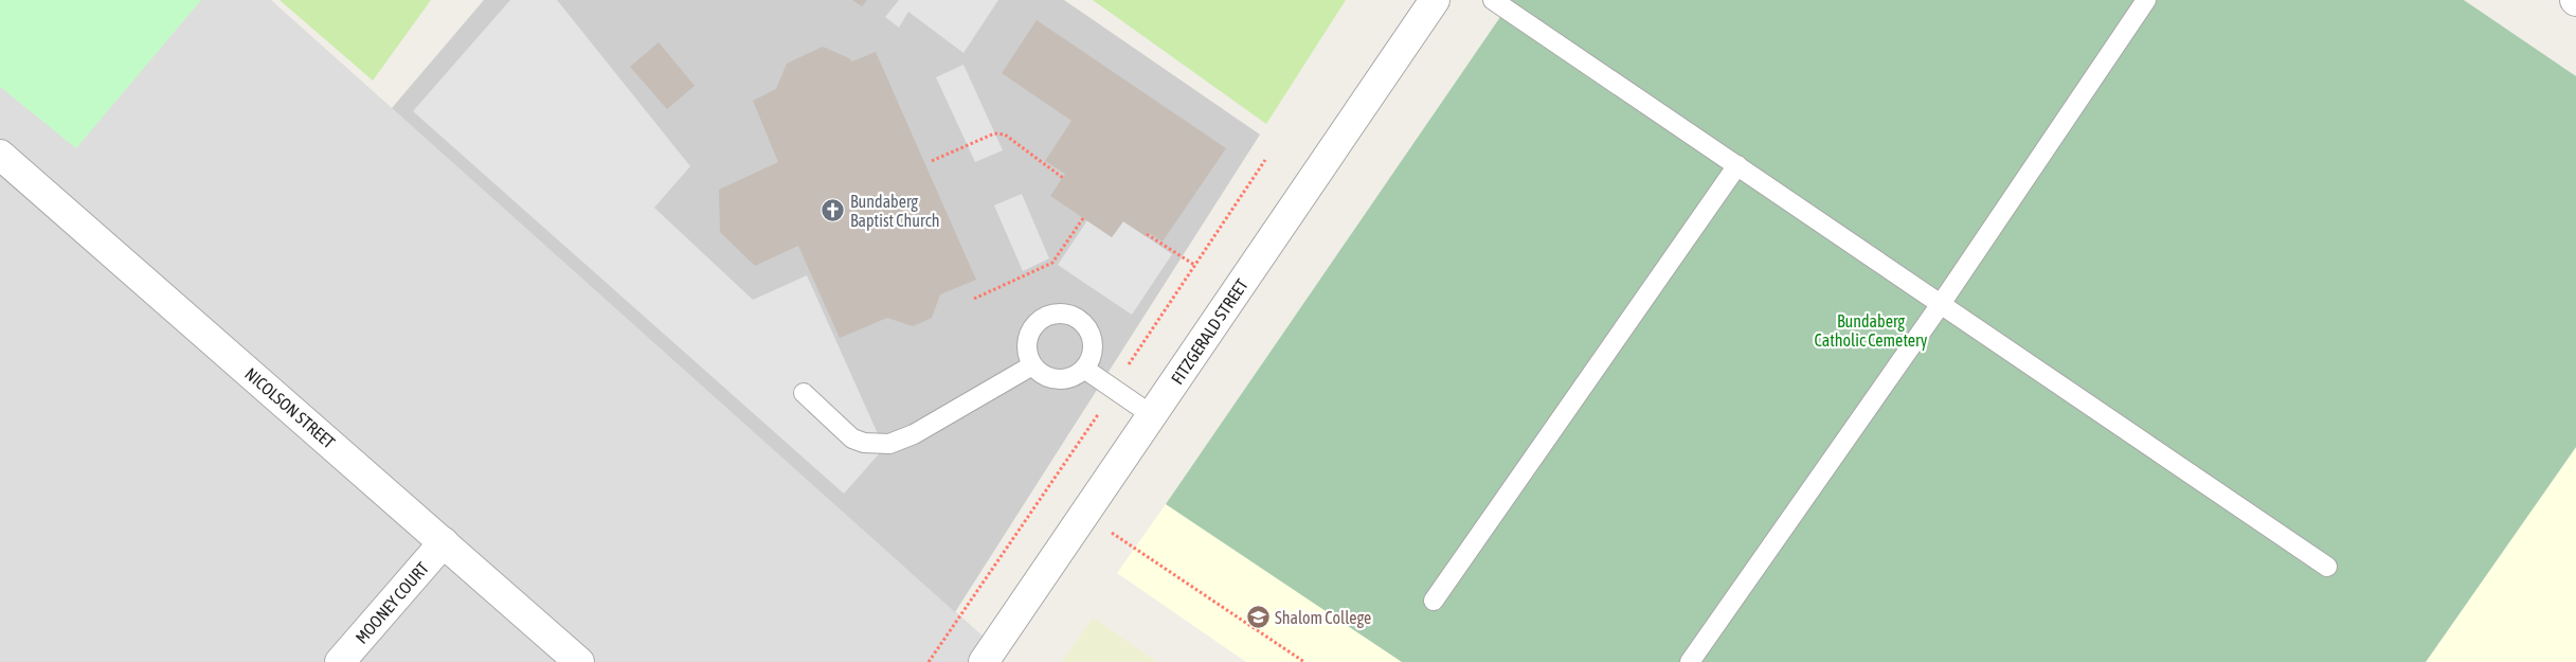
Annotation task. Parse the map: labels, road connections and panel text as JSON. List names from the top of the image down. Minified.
{"streets":{"street":["FITZGERALD STREET","NICOLSON STREET","MOONEY COURT"]},"crossings":[["NICOLSON STREET","MOONEY COURT"]],"parks":["Bundaberg Catholic Cemetery"],"places":{"church":["Bundaberg Baptist Church"],"school or university":["Shalom College"]}}
